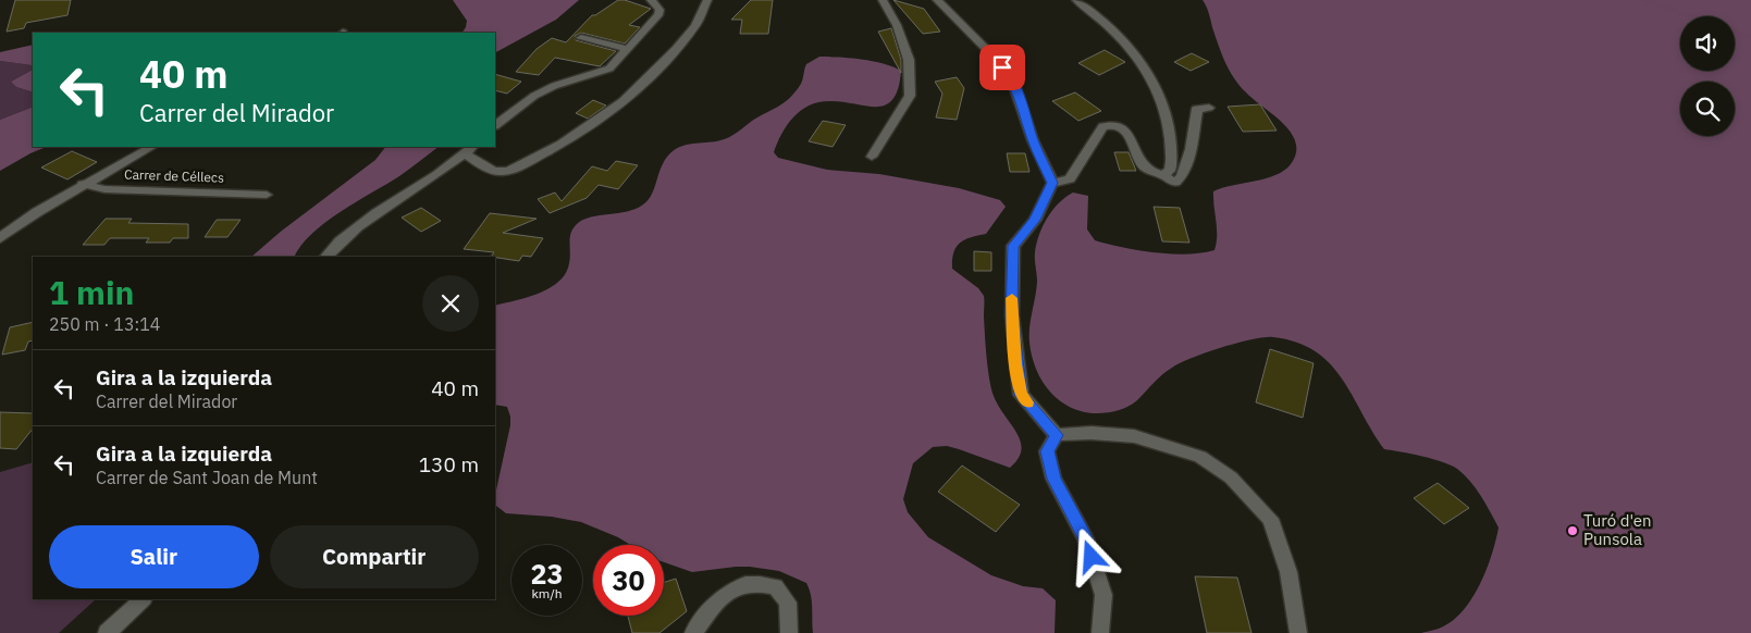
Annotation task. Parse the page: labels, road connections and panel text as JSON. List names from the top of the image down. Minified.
{"streets":{"street":["Carrer de Céllecs"]},"places":["Turó d'en Punsola"],"page":{"turn":["40 m","Carrer del Mirador"],"heading":["1 min","250 m · 13:14"],"list":[{"name":"Gira a la izquierda","note":"Carrer del Mirador","value":"40 m"},{"name":"Gira a la izquierda","note":"Carrer de Sant Joan de Munt","value":"130 m"}],"buttons":["Salir","Compartir"],"speed":"23 km/h","limit":"30"}}
